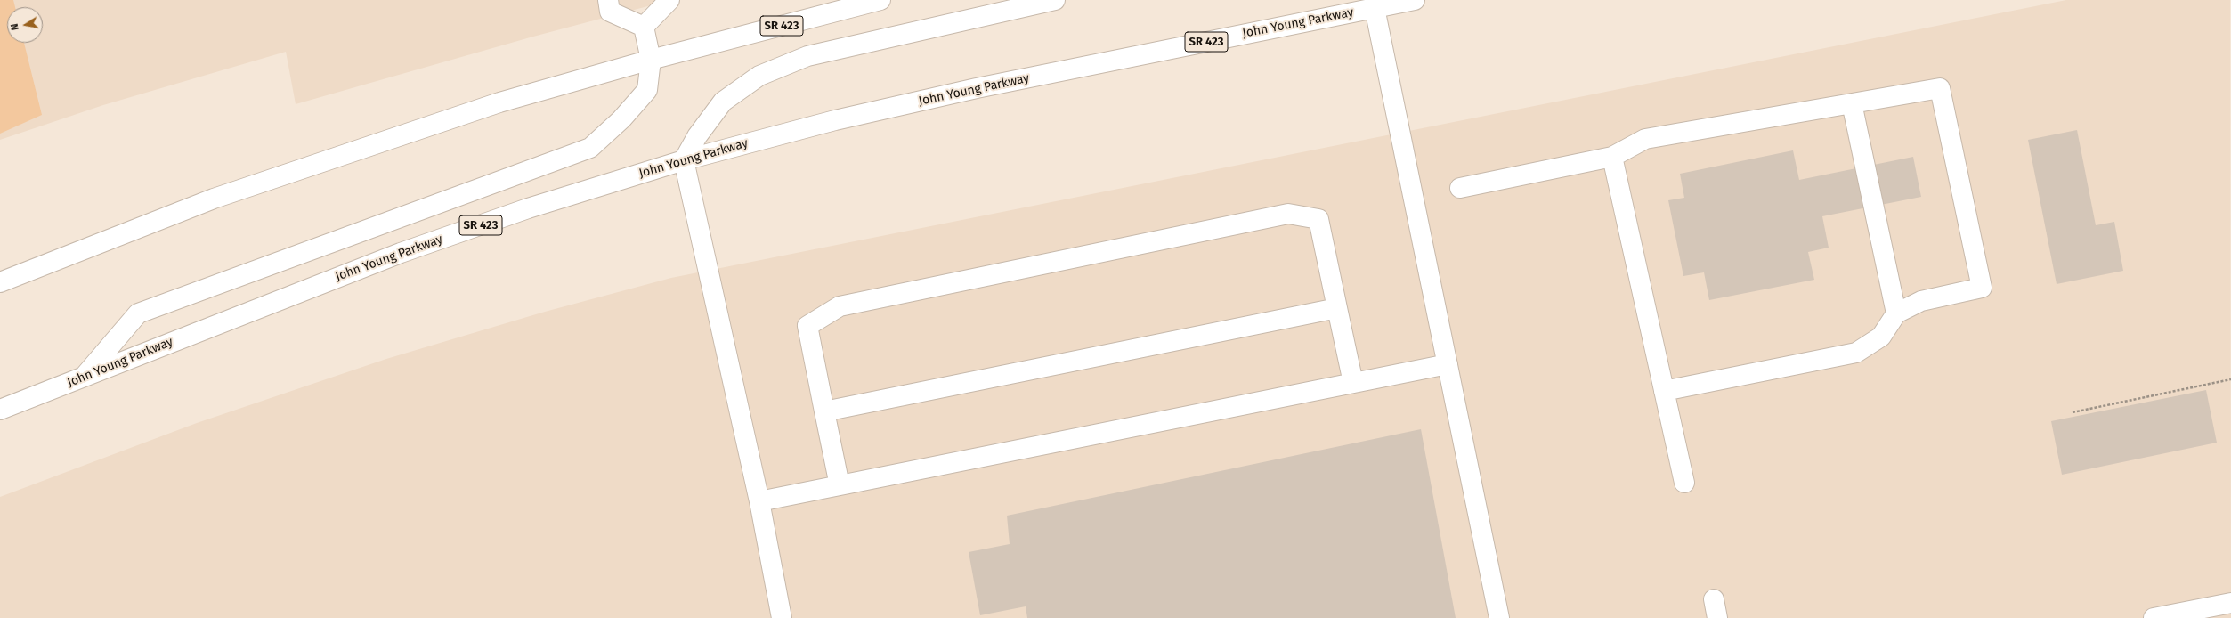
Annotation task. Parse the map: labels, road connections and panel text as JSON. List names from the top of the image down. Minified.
{"streets":{"main road":["John Young Parkway","SR 423"]},"north":"left"}
